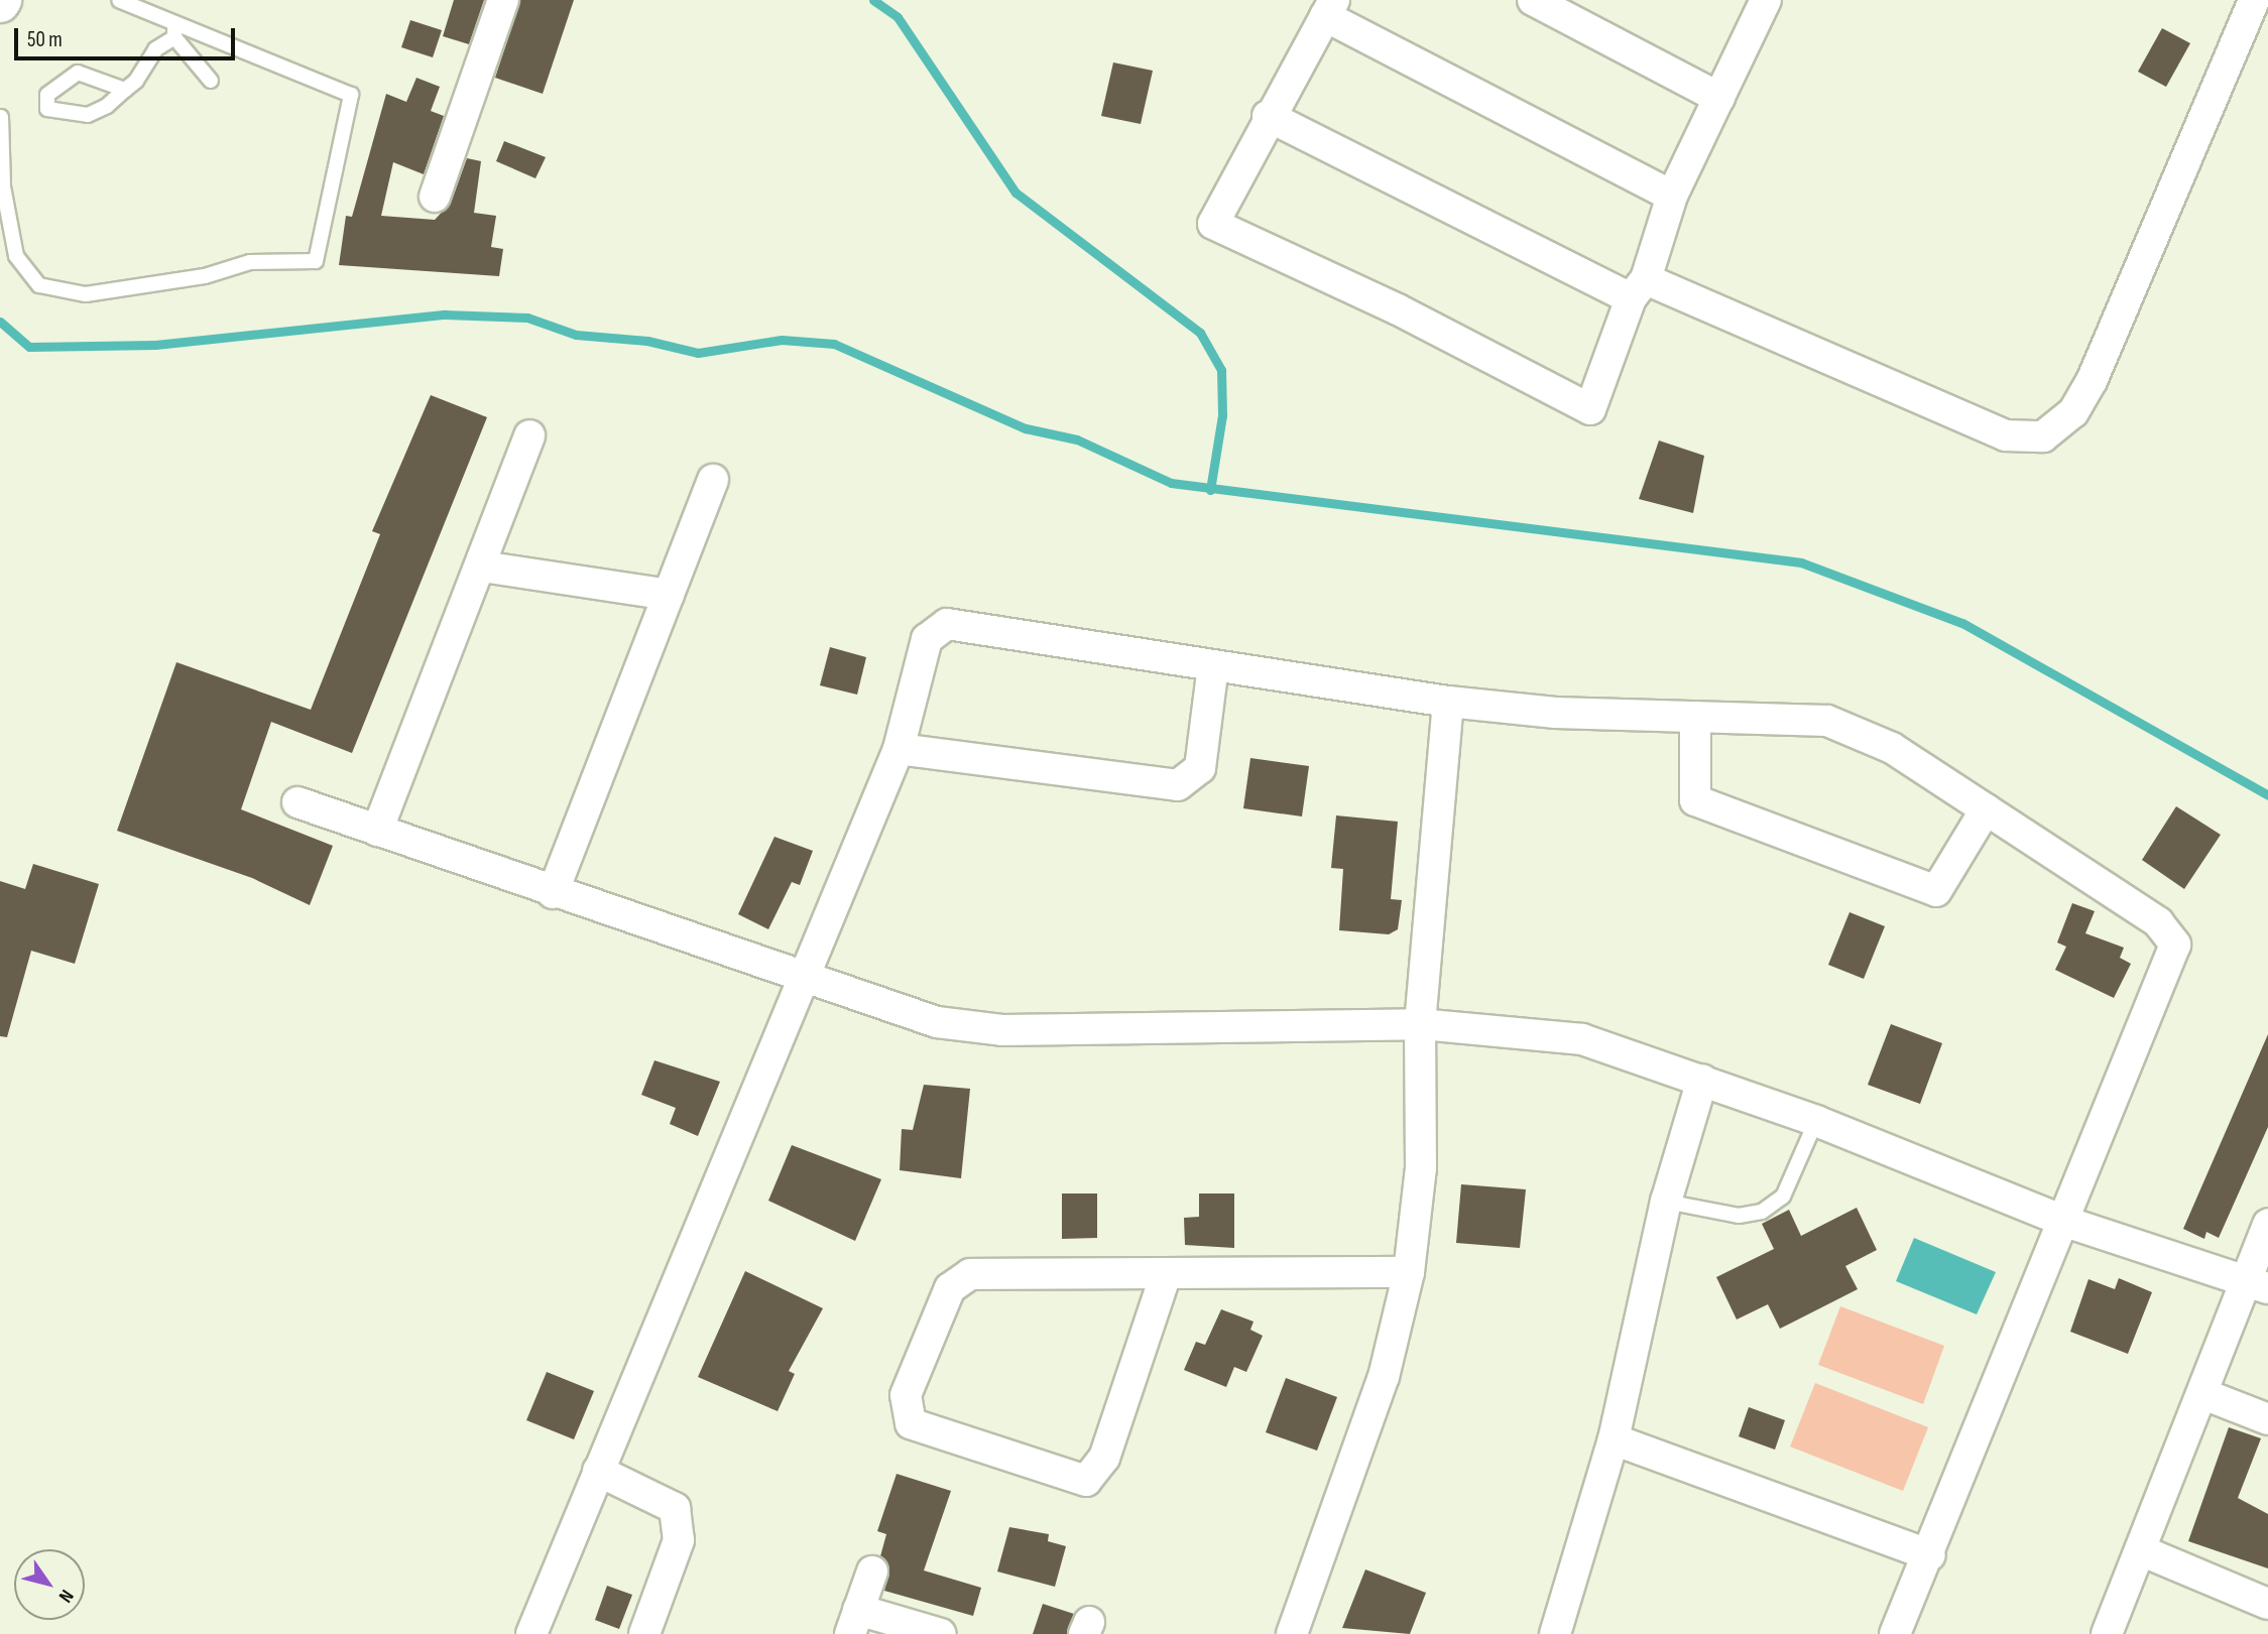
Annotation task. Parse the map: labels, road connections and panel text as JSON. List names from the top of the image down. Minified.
{"scale_bar":"50 m","north":"bottom right"}
